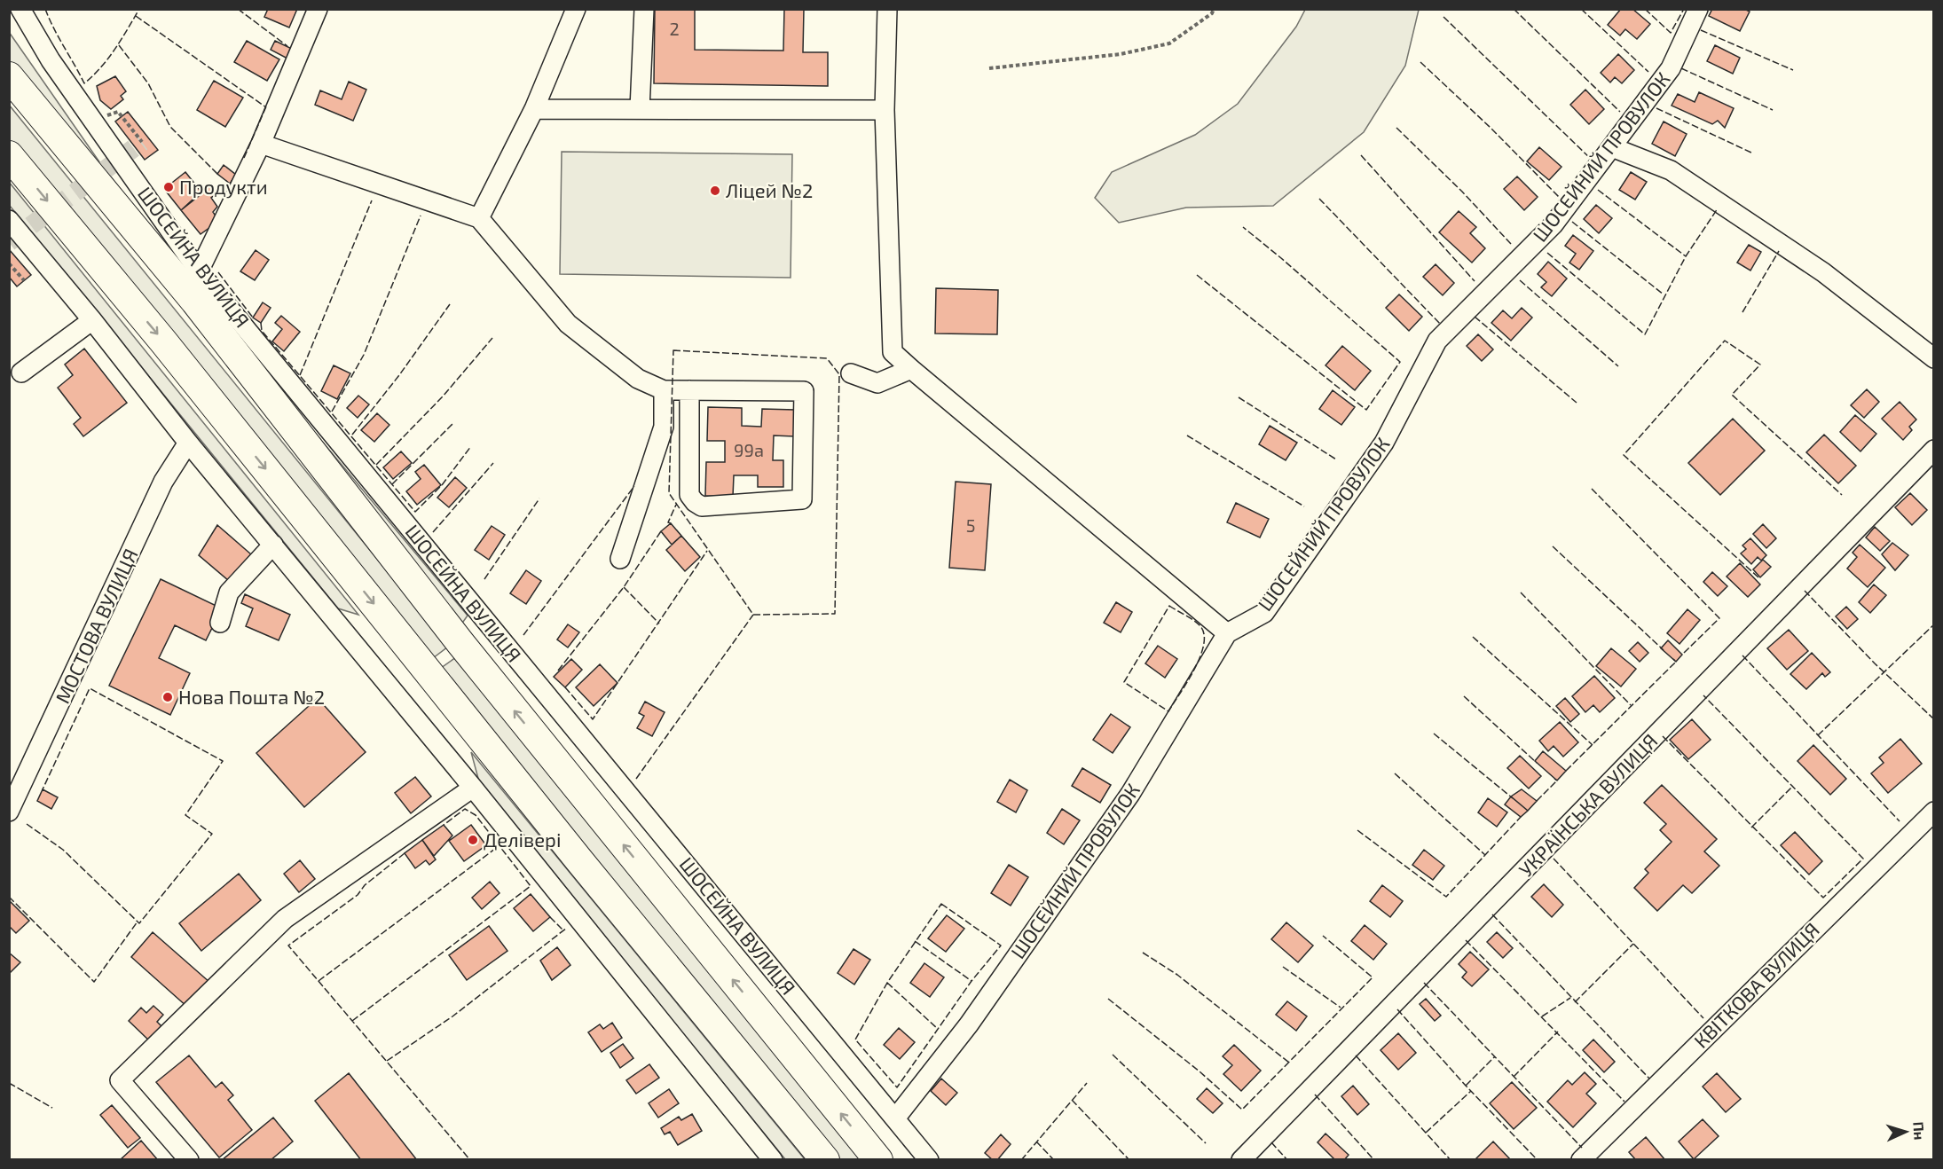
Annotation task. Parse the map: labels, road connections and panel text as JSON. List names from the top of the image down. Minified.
{"streets":{"street":["ШОСЕЙНИЙ ПРОВУЛОК","ШОСЕЙНА ВУЛИЦЯ","МОСТОВА ВУЛИЦЯ","УКРАЇНСЬКА ВУЛИЦЯ","КВІТКОВА ВУЛИЦЯ"]},"crossings":[["ШОСЕЙНИЙ ПРОВУЛОК","ШОСЕЙНА ВУЛИЦЯ"]],"places":["Продукти","Ліцей №2","Нова Пошта №2","Делівері"],"house_numbers":["2","99а","5"],"north":"right"}
